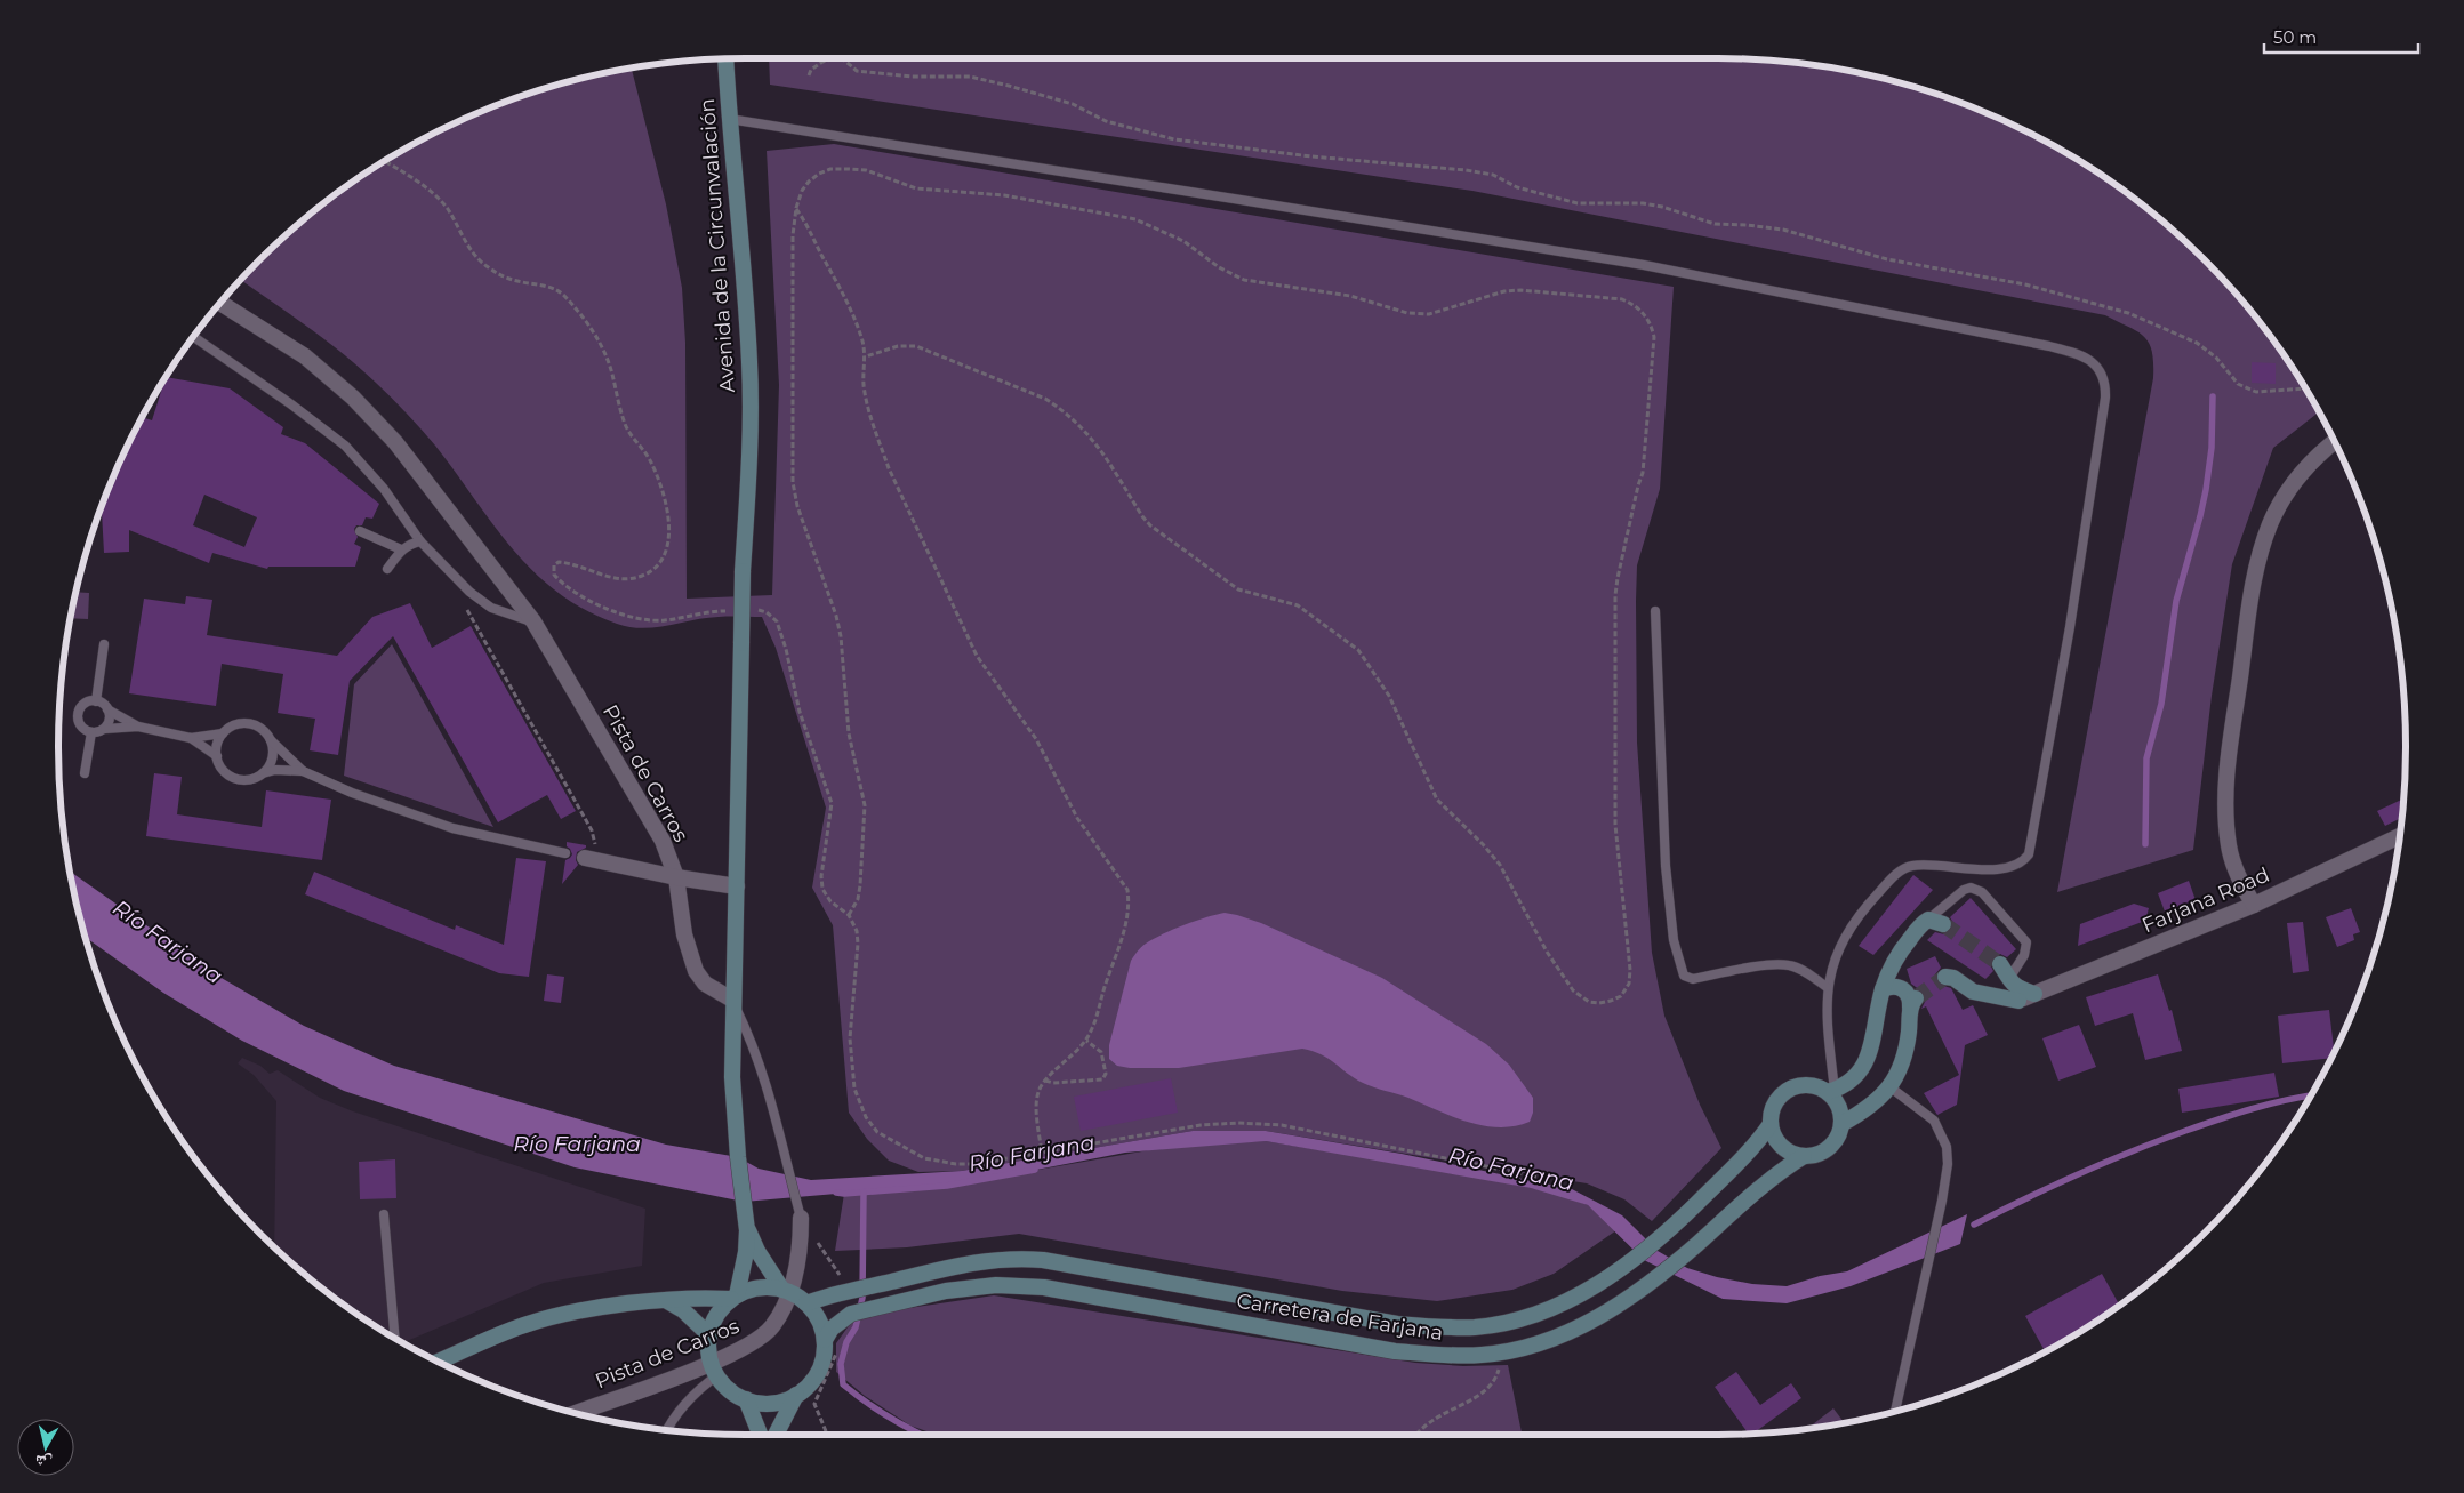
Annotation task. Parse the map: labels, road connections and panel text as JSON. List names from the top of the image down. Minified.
{"streets":{"main road":["Avenida de la Circunvalación","Carretera de Farjana"],"street":["Pista de Carros","Farjana Road"]},"crossings":[["Avenida de la Circunvalación","Pista de Carros"]],"water":["Río Farjana"],"scale_bar":"50 m","north":"bottom"}
